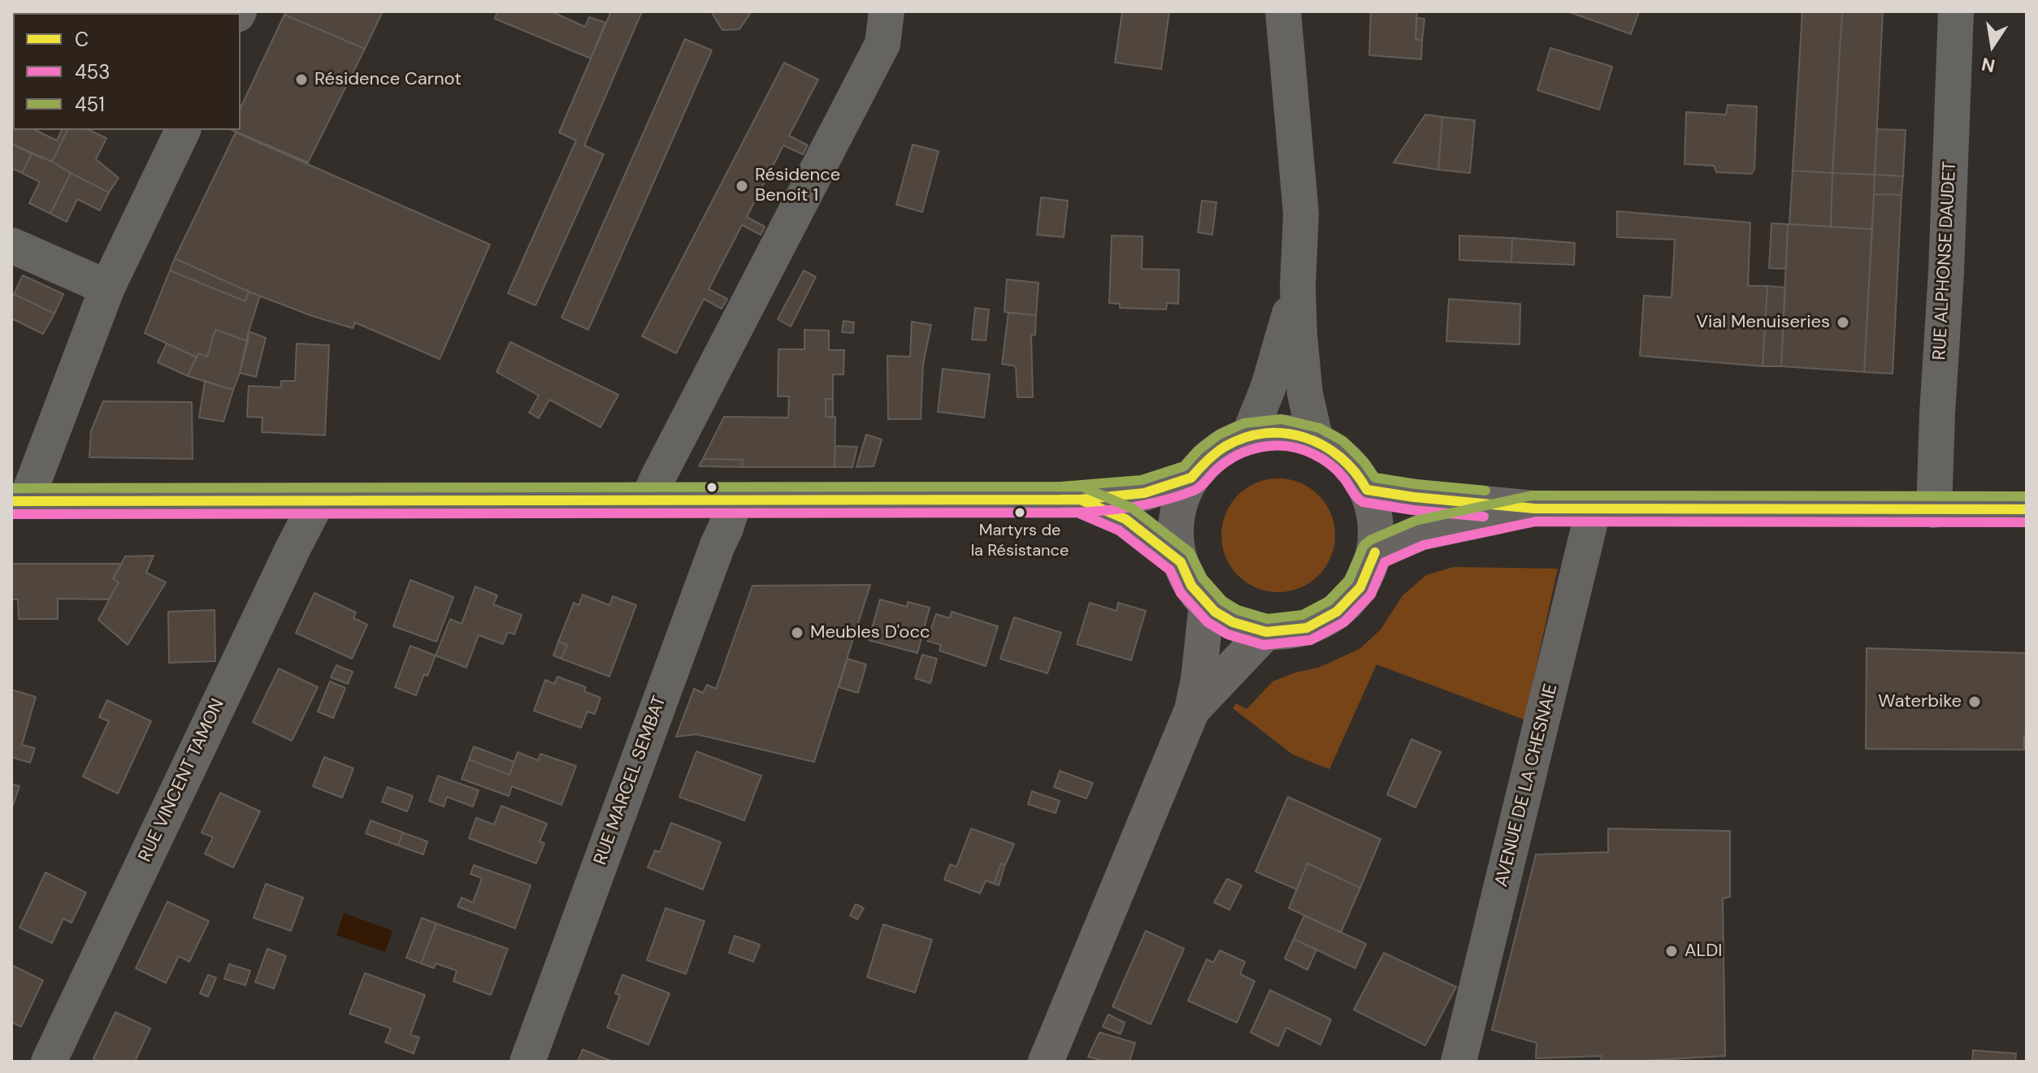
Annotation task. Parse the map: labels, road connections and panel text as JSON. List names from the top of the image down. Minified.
{"streets":{"street":["RUE ALPHONSE DAUDET","RUE VINCENT TAMON","RUE MARCEL SEMBAT","AVENUE DE LA CHESNAIE"]},"places":["Résidence Carnot","Résidence Benoit 1","Vial Menuiseries","Martyrs de la Résistance","Meubles D'occ","Waterbike","ALDI"],"lines":["transit line 451","transit line C","transit line 453"],"legend":["C","453","451"],"north":"bottom"}
